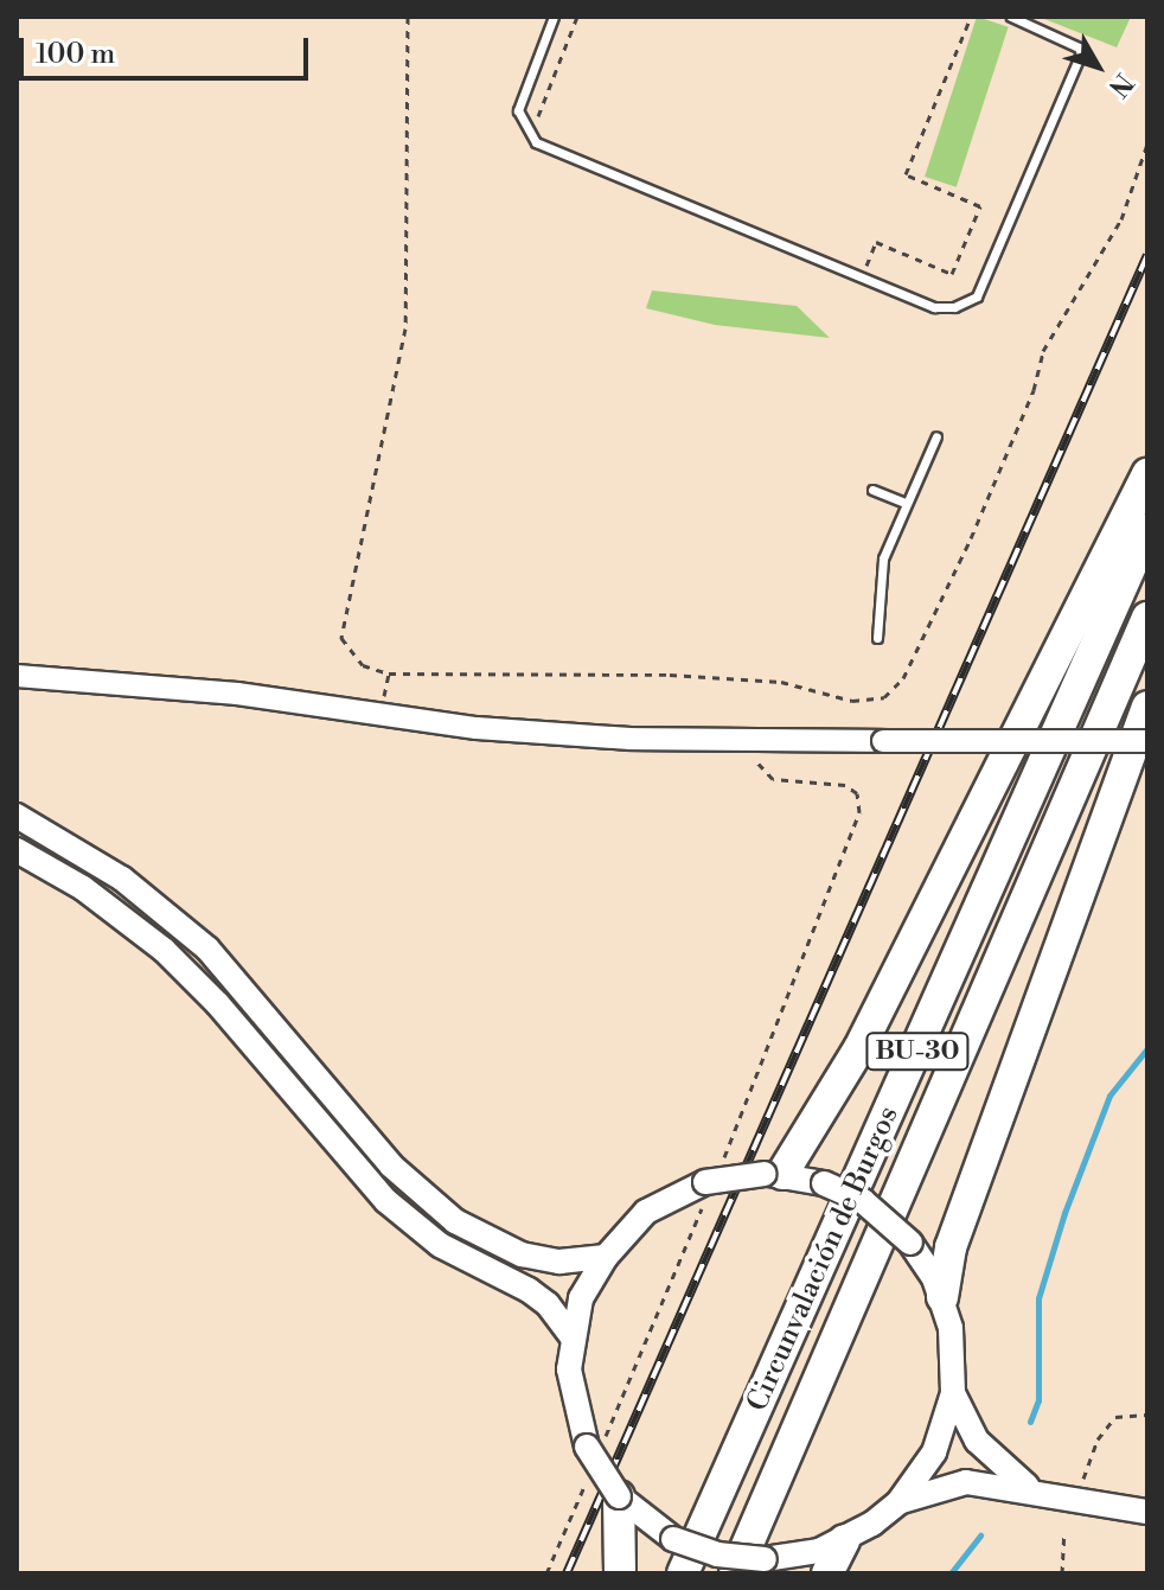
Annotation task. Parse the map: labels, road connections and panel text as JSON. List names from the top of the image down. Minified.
{"streets":{"highway":["BU-30","Circunvalación de Burgos"]},"scale_bar":"100 m","north":"bottom right"}
